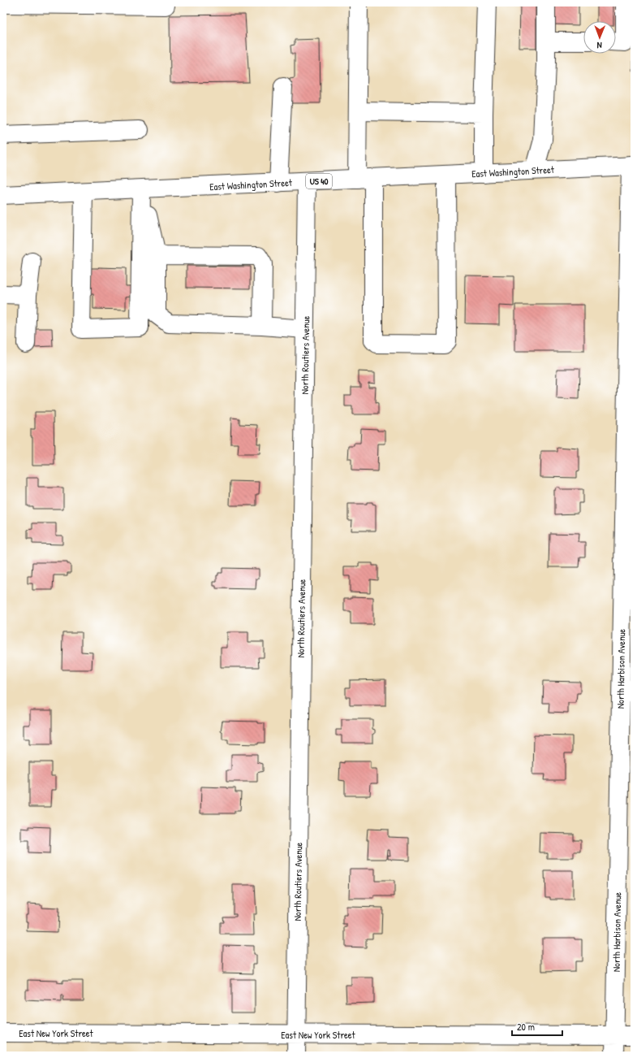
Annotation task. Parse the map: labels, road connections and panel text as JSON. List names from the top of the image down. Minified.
{"streets":{"street":["East Washington Street","US 40","North Routiers Avenue","North Harbison Avenue","East New York Street"]},"crossings":[["East Washington Street","North Routiers Avenue"],["East Washington Street","North Harbison Avenue"],["North Routiers Avenue","East New York Street"],["North Harbison Avenue","East New York Street"]],"scale_bar":"20 m","north":"bottom"}
